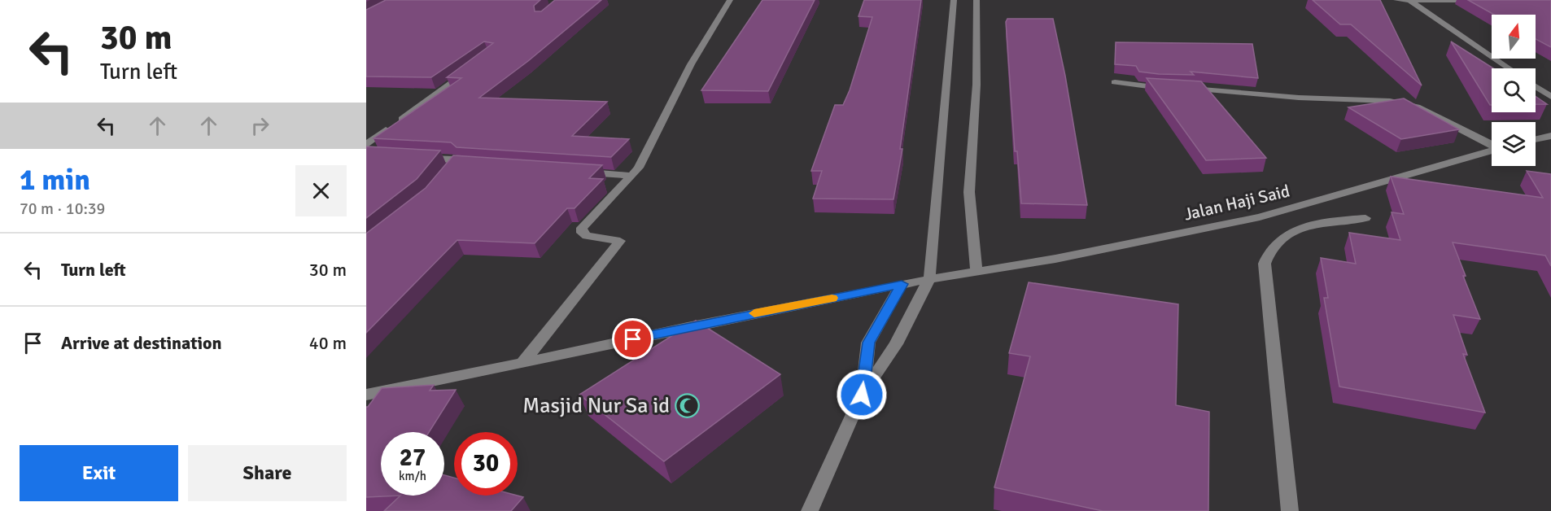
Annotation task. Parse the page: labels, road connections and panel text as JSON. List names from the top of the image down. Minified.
{"streets":{"street":["Jalan Haji Said"]},"places":{"mosque":["Masjid Nur Sa id"]},"north":"top","page":{"turn":["30 m","Turn left"],"heading":["1 min","70 m · 10:39"],"list":[{"name":"Turn left","value":"30 m"},{"name":"Arrive at destination","value":"40 m"}],"speed":"27 km/h","limit":"30","buttons":["Exit","Share"]}}
